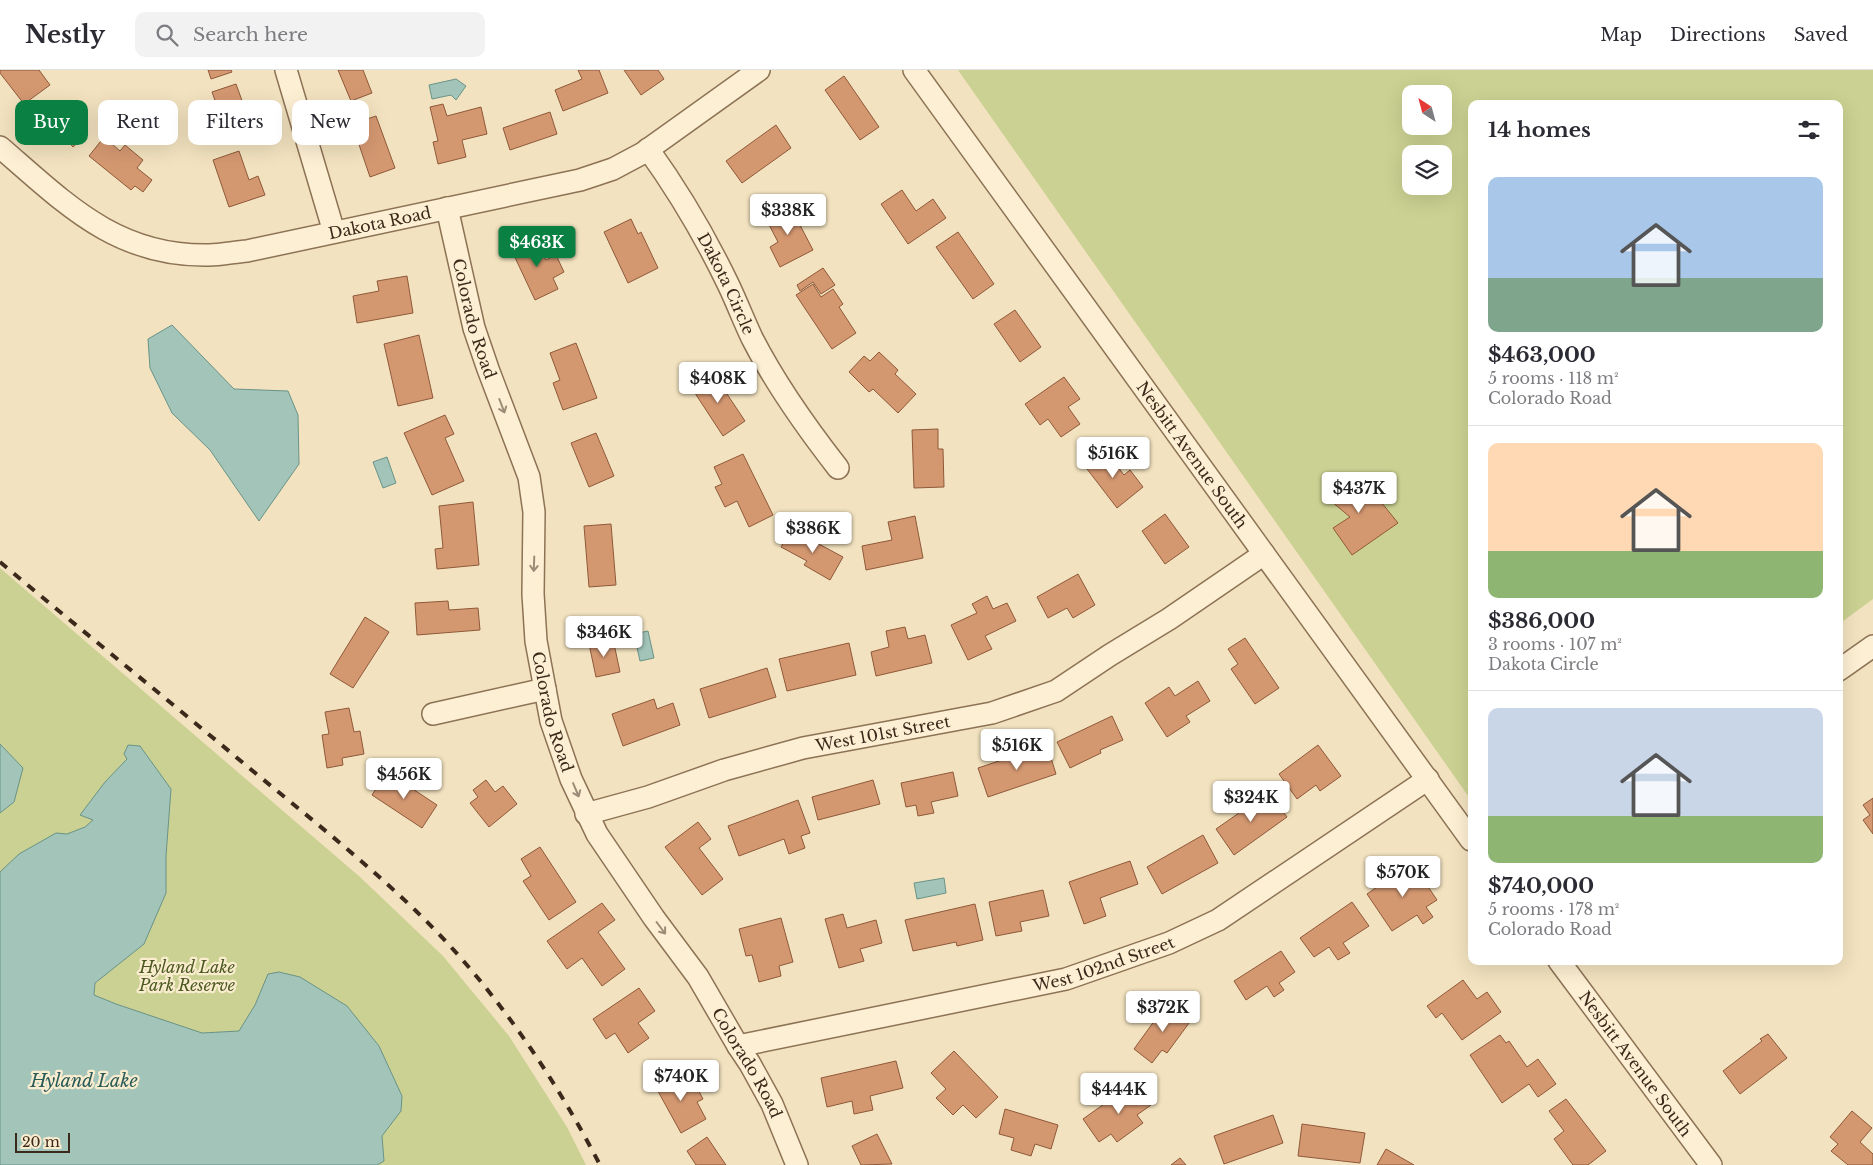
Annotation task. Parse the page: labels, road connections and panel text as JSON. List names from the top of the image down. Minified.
{"streets":{"street":["Dakota Road","Dakota Circle","Colorado Road","Nesbitt Avenue South","West 101st Street","West 102nd Street"]},"crossings":[["Dakota Road","Dakota Circle"],["Dakota Road","Colorado Road"],["Colorado Road","West 101st Street"],["Colorado Road","West 102nd Street"],["Nesbitt Avenue South","West 101st Street"],["Nesbitt Avenue South","West 102nd Street"]],"one_way":["Colorado Road"],"water":["Hyland Lake"],"parks":["Hyland Lake Park Reserve"],"scale_bar":"20 m","north":"top left","page":{"header":"Nestly","search":"Search here","nav":["Map","Directions","Saved"],"chip":["Buy","Rent","Filters","New"],"heading":"14 homes","list":[{"name":"$463,000","note":"5 rooms · 118 m² · Colorado Road"},{"name":"$386,000","note":"3 rooms · 107 m² · Dakota Circle"},{"name":"$740,000","note":"5 rooms · 178 m² · Colorado Road"}],"price":["$338K","$463K","$408K","$516K","$437K","$386K","$346K","$516K","$456K","$324K","$570K","$372K","$740K","$444K"],"scale":"20 m"}}
